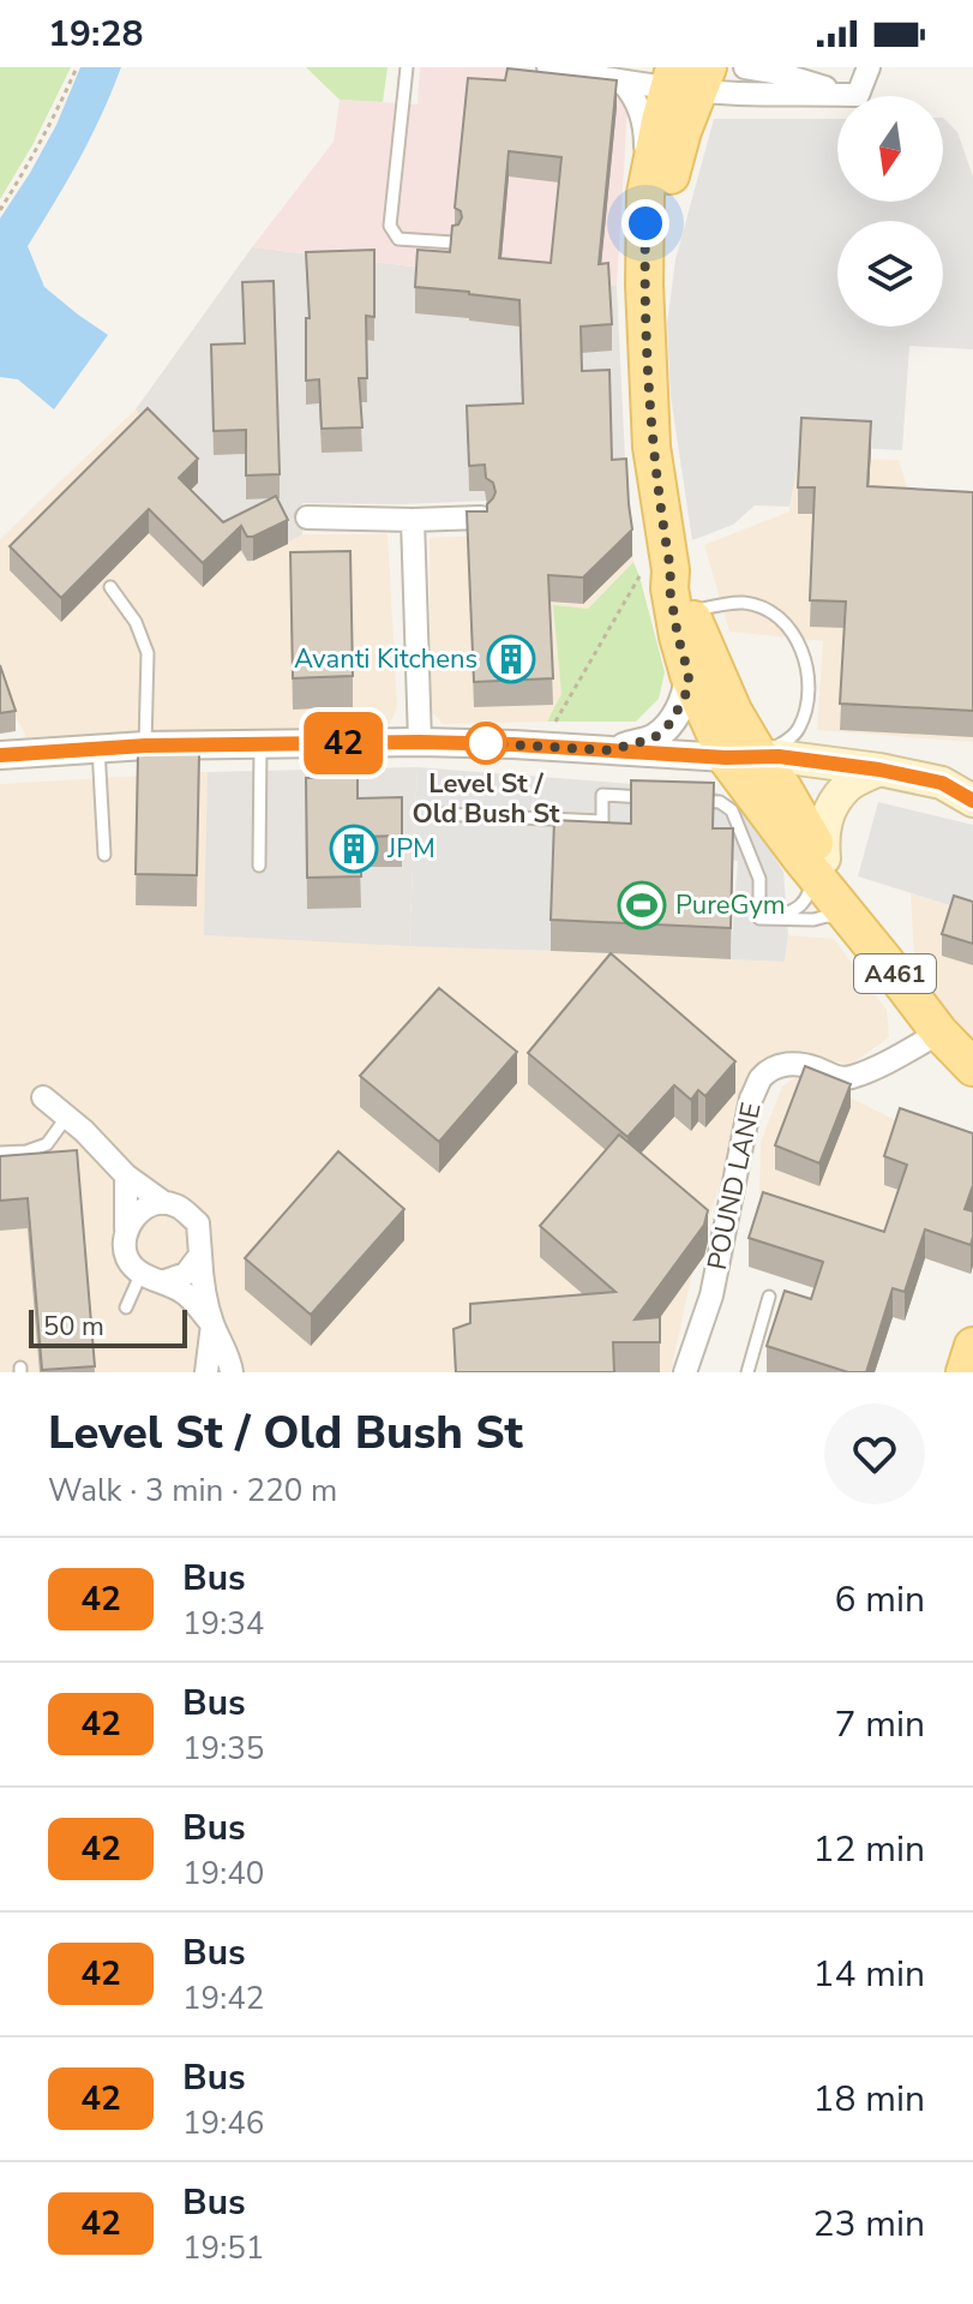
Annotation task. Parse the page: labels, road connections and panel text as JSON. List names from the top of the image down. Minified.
{"streets":{"main road":["A461"],"street":["POUND LANE"]},"crossings":[["A461","POUND LANE"]],"places":{"building":["Avanti Kitchens","JPM"],"other":["Level St / Old Bush St"],"sports":["PureGym"]},"lines":["bus line 42"],"scale_bar":"50 m","north":"bottom","page":{"status":"19:28","on_map":"42","scale":"50 m","heading":["Level St / Old Bush St","Walk · 3 min · 220 m"],"list":[{"mark":"42","name":"Bus","note":"19:34","value":"6 min"},{"mark":"42","name":"Bus","note":"19:35","value":"7 min"},{"mark":"42","name":"Bus","note":"19:40","value":"12 min"},{"mark":"42","name":"Bus","note":"19:42","value":"14 min"},{"mark":"42","name":"Bus","note":"19:46","value":"18 min"},{"mark":"42","name":"Bus","note":"19:51","value":"23 min"}]}}
